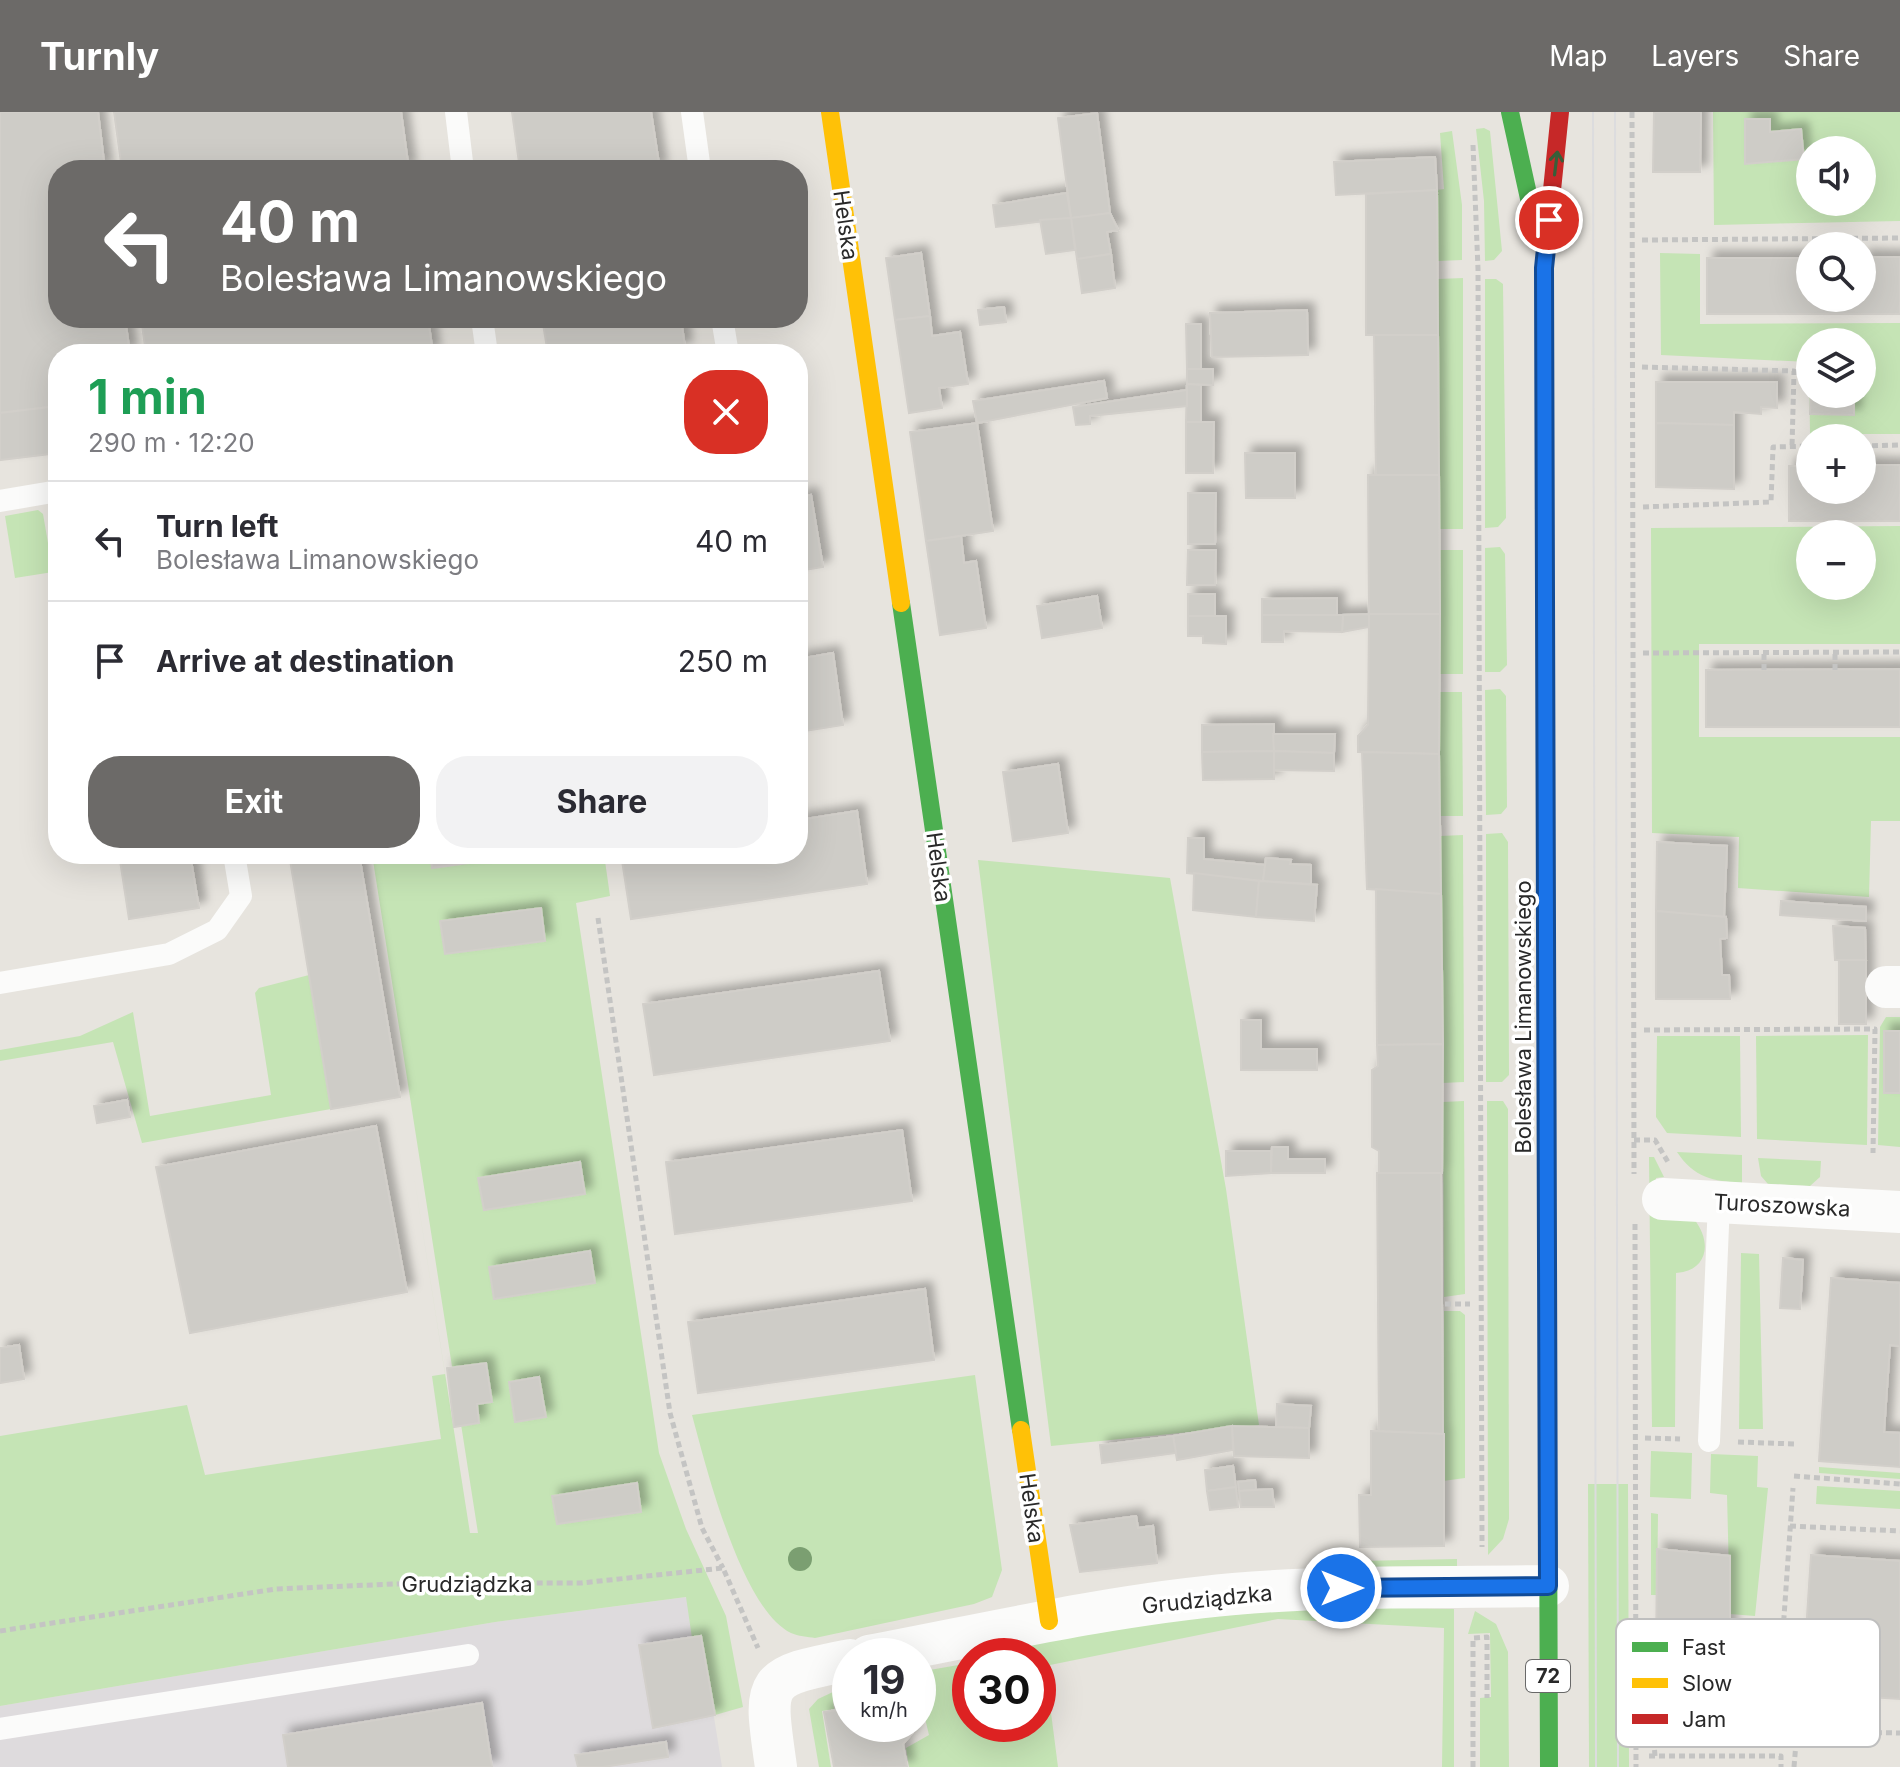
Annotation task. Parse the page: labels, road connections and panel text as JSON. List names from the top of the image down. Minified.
{"streets":{"main road":["Helska","Bolesława Limanowskiego","72"],"street":["Turoszowska","Grudziądzka"]},"crossings":[["Helska","Grudziądzka"],["Bolesława Limanowskiego","Grudziądzka"]],"legend":["Fast","Slow","Jam"],"page":{"header":"Turnly","nav":["Map","Layers","Share"],"map_buttons":["+","−"],"turn":["40 m","Bolesława Limanowskiego"],"heading":["1 min","290 m · 12:20"],"list":[{"name":"Turn left","note":"Bolesława Limanowskiego","value":"40 m"},{"name":"Arrive at destination","value":"250 m"}],"buttons":["Exit","Share"],"speed":"19 km/h","limit":"30"}}
